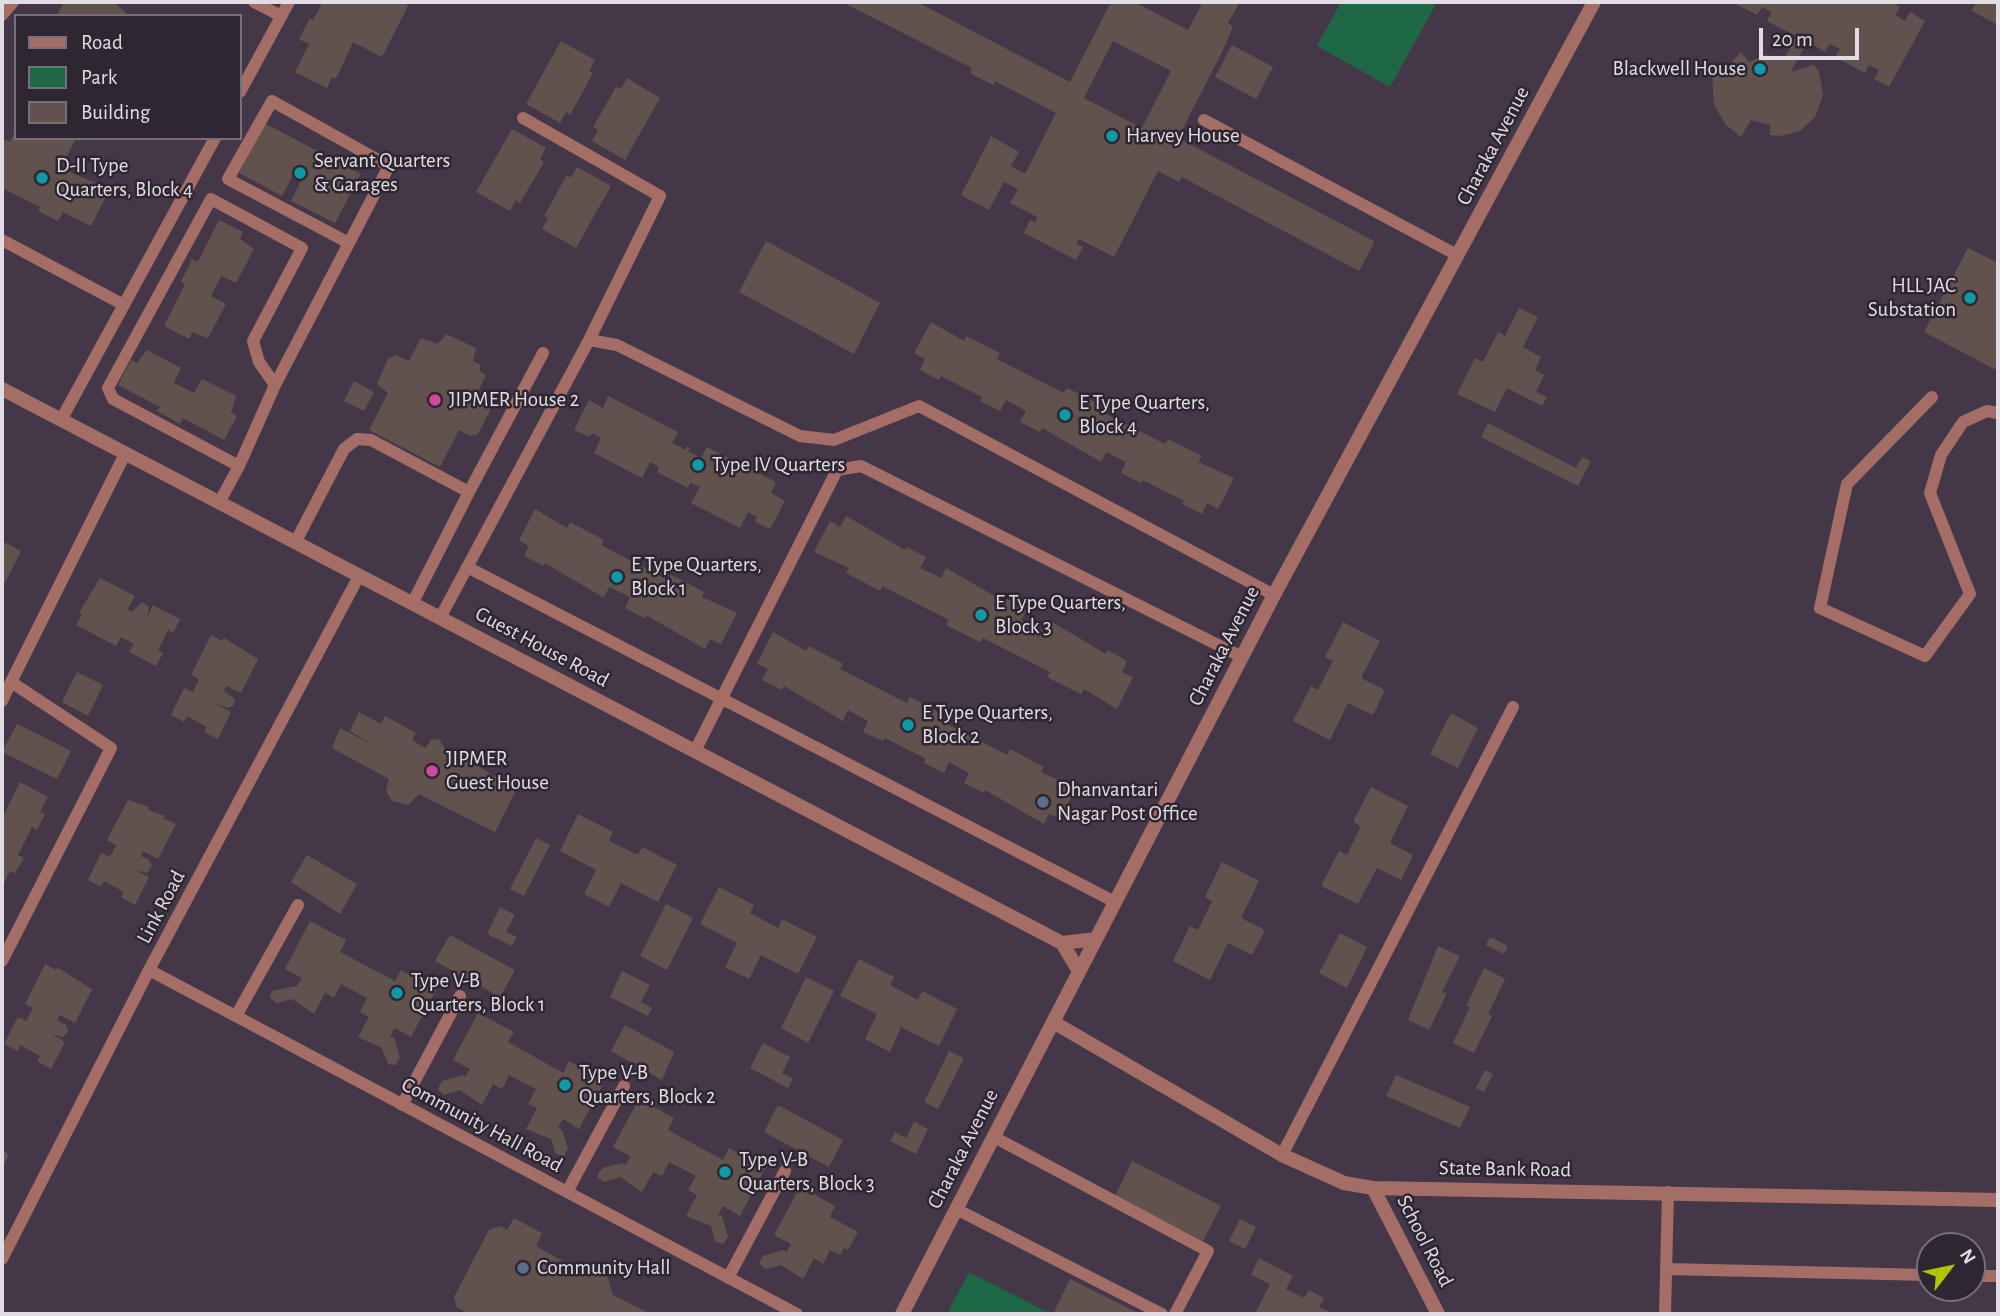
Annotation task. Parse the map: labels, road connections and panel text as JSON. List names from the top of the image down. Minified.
{"streets":{"street":["Charaka Avenue","Guest House Road","State Bank Road","School Road"],"lane":["Link Road","Community Hall Road"]},"crossings":[["Charaka Avenue","State Bank Road"],["Guest House Road","Link Road"],["Link Road","Community Hall Road"],["State Bank Road","School Road"]],"places":["Blackwell House","Harvey House","Servant Quarters & Garages","D-II Type Quarters, Block 4","HLL JAC Substation","JIPMER House 2","E Type Quarters, Block 4","Type IV Quarters","E Type Quarters, Block 1","E Type Quarters, Block 3","E Type Quarters, Block 2","JIPMER Guest House","Dhanvantari Nagar Post Office","Type V-B Quarters, Block 1","Type V-B Quarters, Block 2","Type V-B Quarters, Block 3","Community Hall"],"legend":["Road","Park","Building"],"scale_bar":"20 m","north":"top right"}
